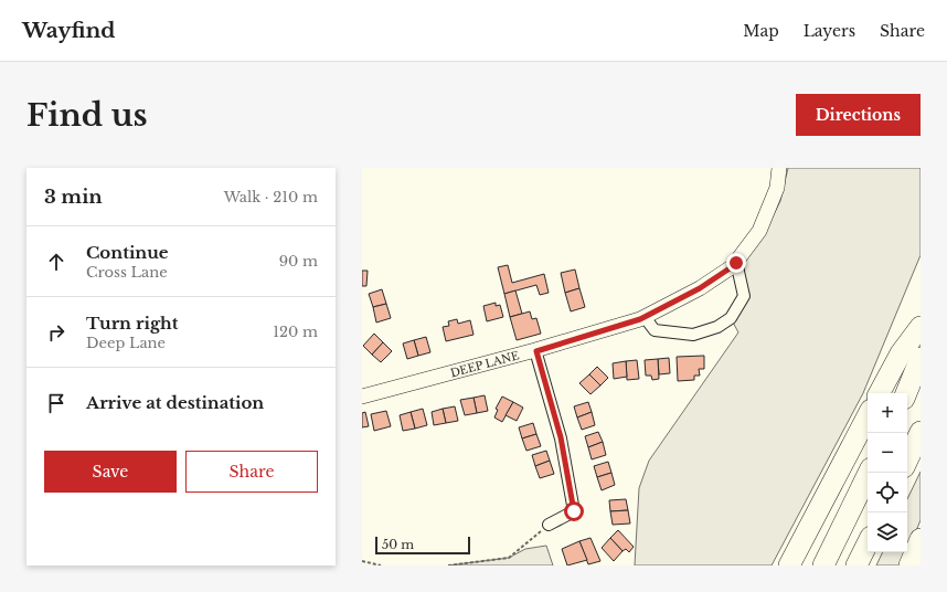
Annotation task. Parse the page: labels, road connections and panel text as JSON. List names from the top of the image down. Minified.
{"streets":{"street":["DEEP LANE"]},"scale_bar":"50 m","page":{"header":"Wayfind","nav":["Map","Layers","Share"],"buttons":["Directions",["Save","Share"]],"title":"Find us","heading":["3 min","Walk · 210 m"],"list":[["Continue","Cross Lane","90 m"],["Turn right","Deep Lane","120 m"],"Arrive at destination"],"map_buttons":["+","−"],"scale":"50 m"}}
